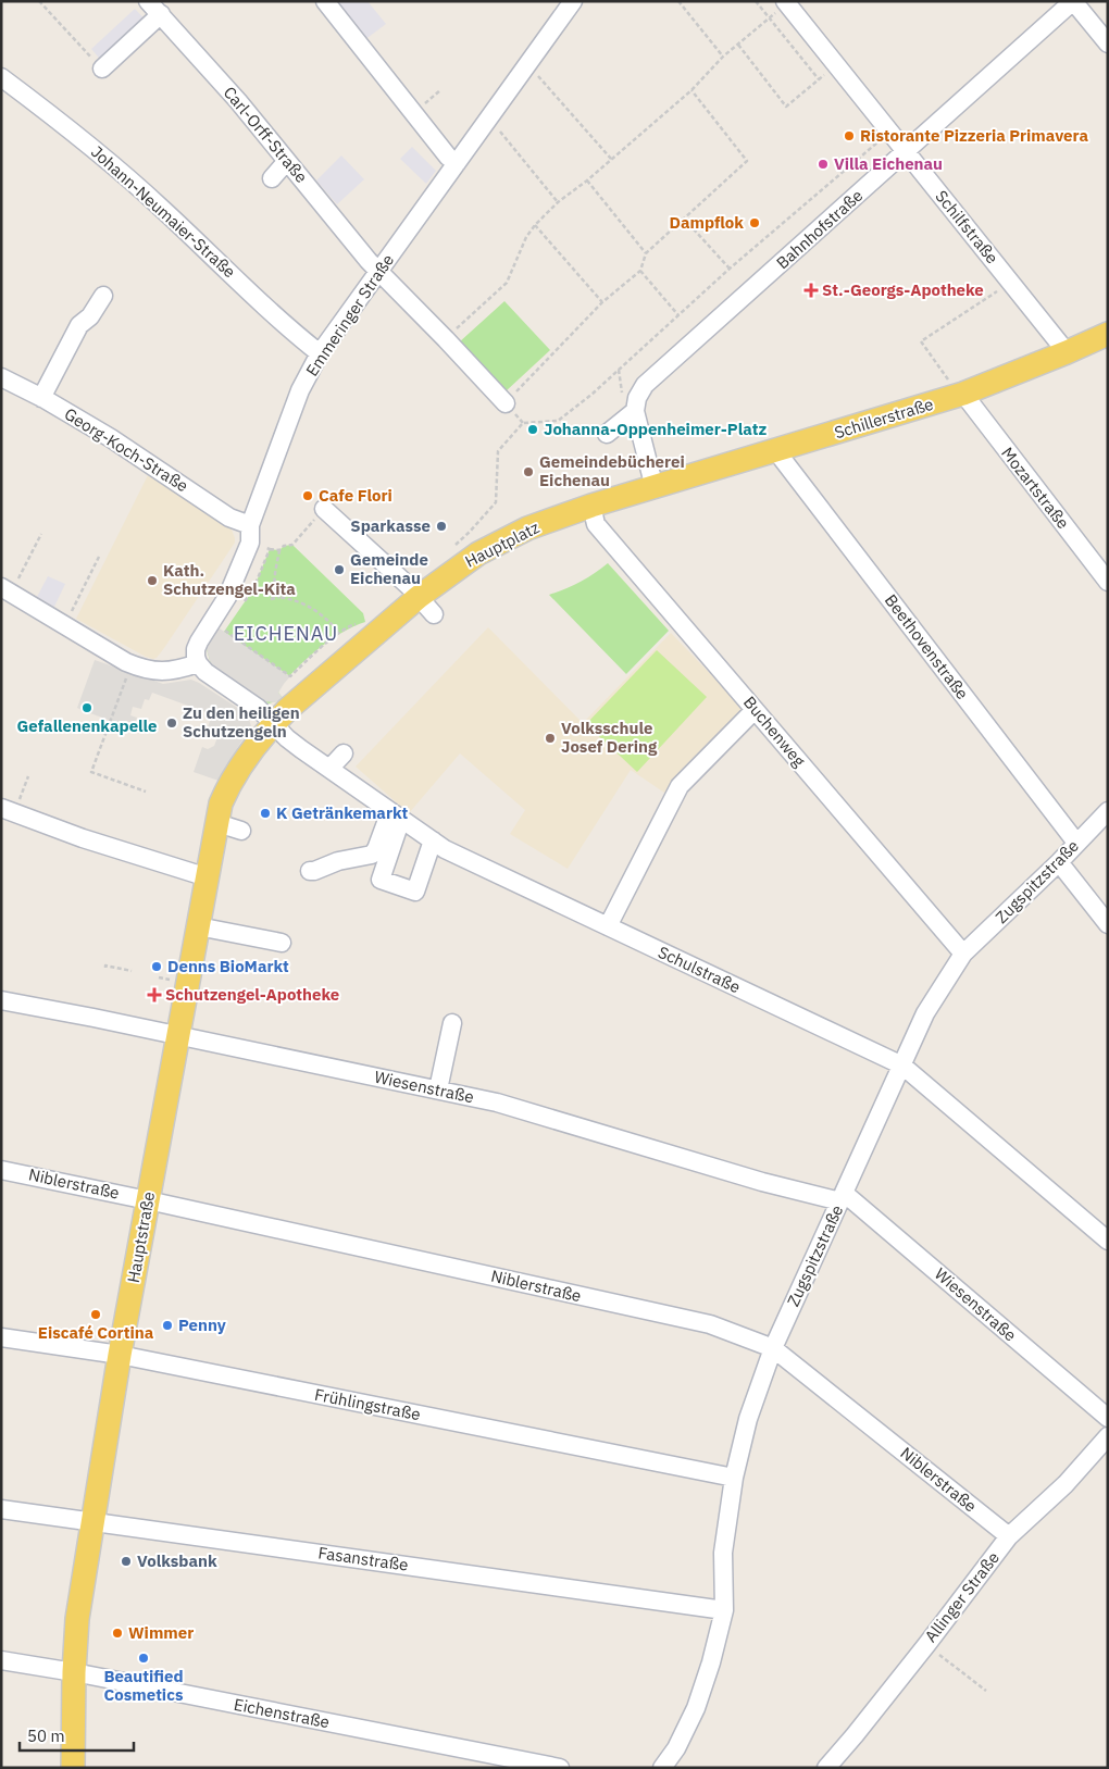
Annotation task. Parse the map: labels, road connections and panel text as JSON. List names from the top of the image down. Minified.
{"streets":{"main road":["Schillerstraße","Hauptplatz","Hauptstraße"],"street":["Carl-Orff-Straße","Johann-Neumaier-Straße","Schilfstraße","Bahnhofstraße","Emmeringer Straße","Georg-Koch-Straße","Mozartstraße","Beethovenstraße","Buchenweg","Zugspitzstraße","Schulstraße","Wiesenstraße","Niblerstraße","Frühlingstraße","Fasanstraße","Allinger Straße","Eichenstraße"]},"crossings":[["Carl-Orff-Straße","Emmeringer Straße"],["Johann-Neumaier-Straße","Emmeringer Straße"],["Schilfstraße","Bahnhofstraße"],["Schilfstraße","Schillerstraße"],["Emmeringer Straße","Georg-Koch-Straße"],["Schillerstraße","Mozartstraße"],["Schillerstraße","Hauptplatz"],["Schillerstraße","Beethovenstraße"],["Hauptplatz","Buchenweg"],["Hauptplatz","Schulstraße"],["Hauptplatz","Hauptstraße"],["Beethovenstraße","Zugspitzstraße"],["Buchenweg","Zugspitzstraße"],["Zugspitzstraße","Schulstraße"],["Zugspitzstraße","Wiesenstraße"],["Zugspitzstraße","Niblerstraße"],["Zugspitzstraße","Frühlingstraße"],["Zugspitzstraße","Fasanstraße"],["Schulstraße","Hauptstraße"],["Wiesenstraße","Hauptstraße"],["Niblerstraße","Hauptstraße"],["Niblerstraße","Allinger Straße"],["Hauptstraße","Frühlingstraße"],["Hauptstraße","Fasanstraße"],["Hauptstraße","Eichenstraße"]],"districts":["EICHENAU"],"places":{"other":["Ristorante Pizzeria Primavera","Villa Eichenau","Dampflok","Johanna-Oppenheimer-Platz","Gemeindebücherei Eichenau","Cafe Flori","Sparkasse","Gemeinde Eichenau","Kath. Schutzengel-Kita","Gefallenenkapelle","Zu den heiligen Schutzengeln","Volksschule Josef Dering","K Getränkemarkt","Denns BioMarkt","Eiscafé Cortina","Penny","Volksbank","Wimmer","Beautified Cosmetics"],"health":["St.-Georgs-Apotheke","Schutzengel-Apotheke"]},"scale_bar":"50 m"}
